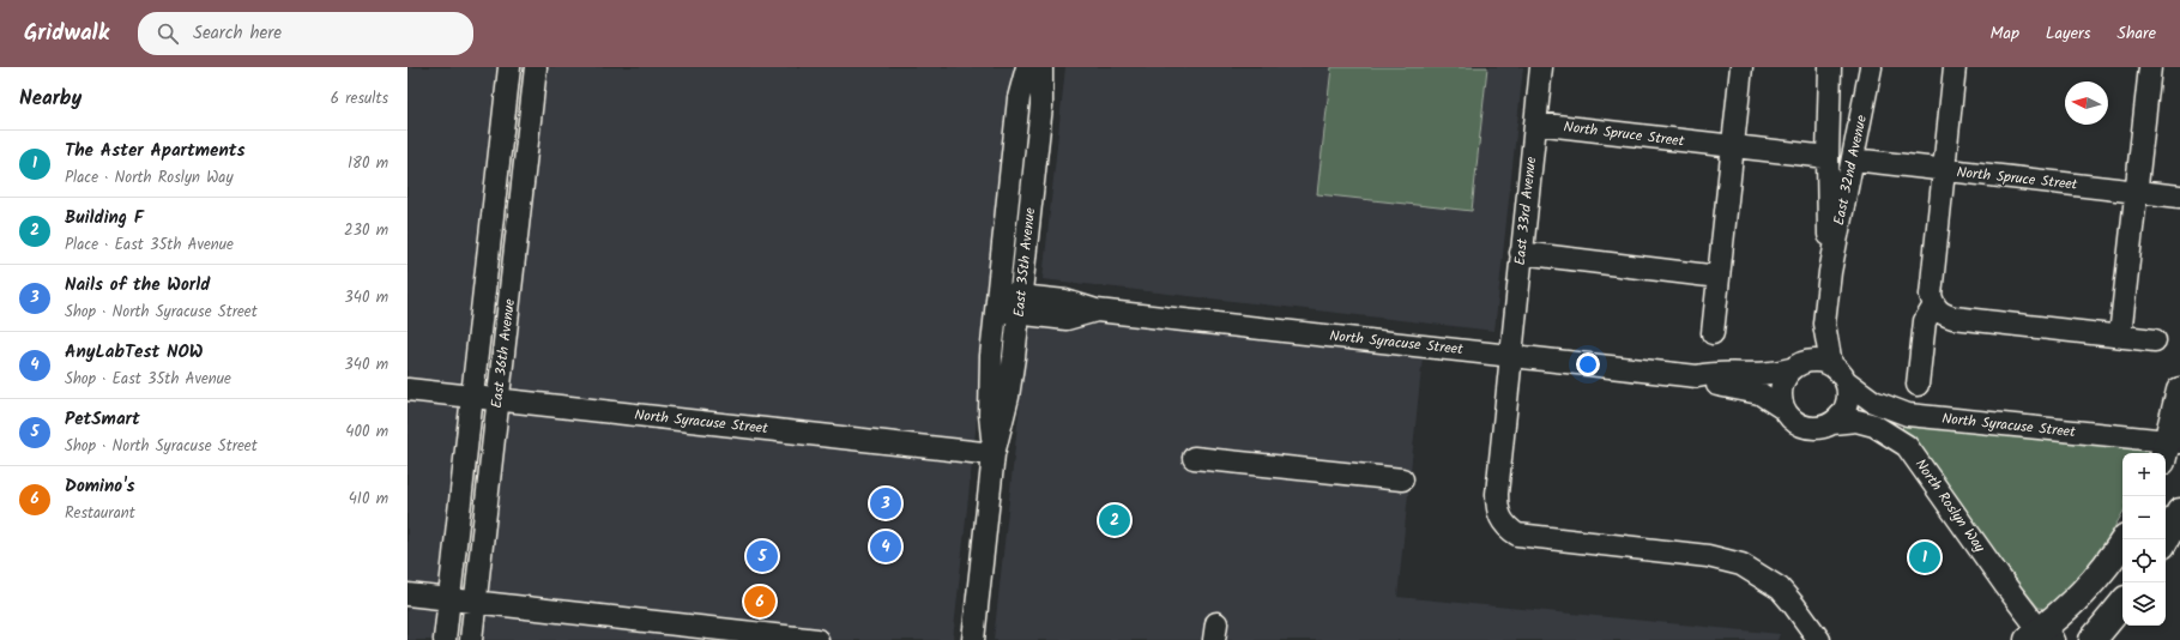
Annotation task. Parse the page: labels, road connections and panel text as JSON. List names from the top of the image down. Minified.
{"streets":{"street":["North Spruce Street","East 32nd Avenue","East 33rd Avenue","East 35th Avenue","North Syracuse Street","East 36th Avenue","North Roslyn Way"]},"crossings":[["North Spruce Street","East 32nd Avenue"],["North Spruce Street","East 33rd Avenue"],["East 32nd Avenue","North Syracuse Street"],["East 32nd Avenue","North Roslyn Way"],["East 33rd Avenue","North Syracuse Street"],["East 35th Avenue","North Syracuse Street"],["North Syracuse Street","East 36th Avenue"],["North Syracuse Street","North Roslyn Way"]],"north":"left","page":{"header":"Gridwalk","search":"Search here","nav":["Map","Layers","Share"],"heading":["Nearby","6 results"],"list":[{"mark":"1","name":"The Aster Apartments","note":"Place · North Roslyn Way","value":"180 m"},{"mark":"2","name":"Building F","note":"Place · East 35th Avenue","value":"230 m"},{"mark":"3","name":"Nails of the World","note":"Shop · North Syracuse Street","value":"340 m"},{"mark":"4","name":"AnyLabTest NOW","note":"Shop · East 35th Avenue","value":"340 m"},{"mark":"5","name":"PetSmart","note":"Shop · North Syracuse Street","value":"400 m"},{"mark":"6","name":"Domino's","note":"Restaurant","value":"410 m"}],"map_buttons":["+","−"],"pins":["3","2","4","5","1","6"]}}
